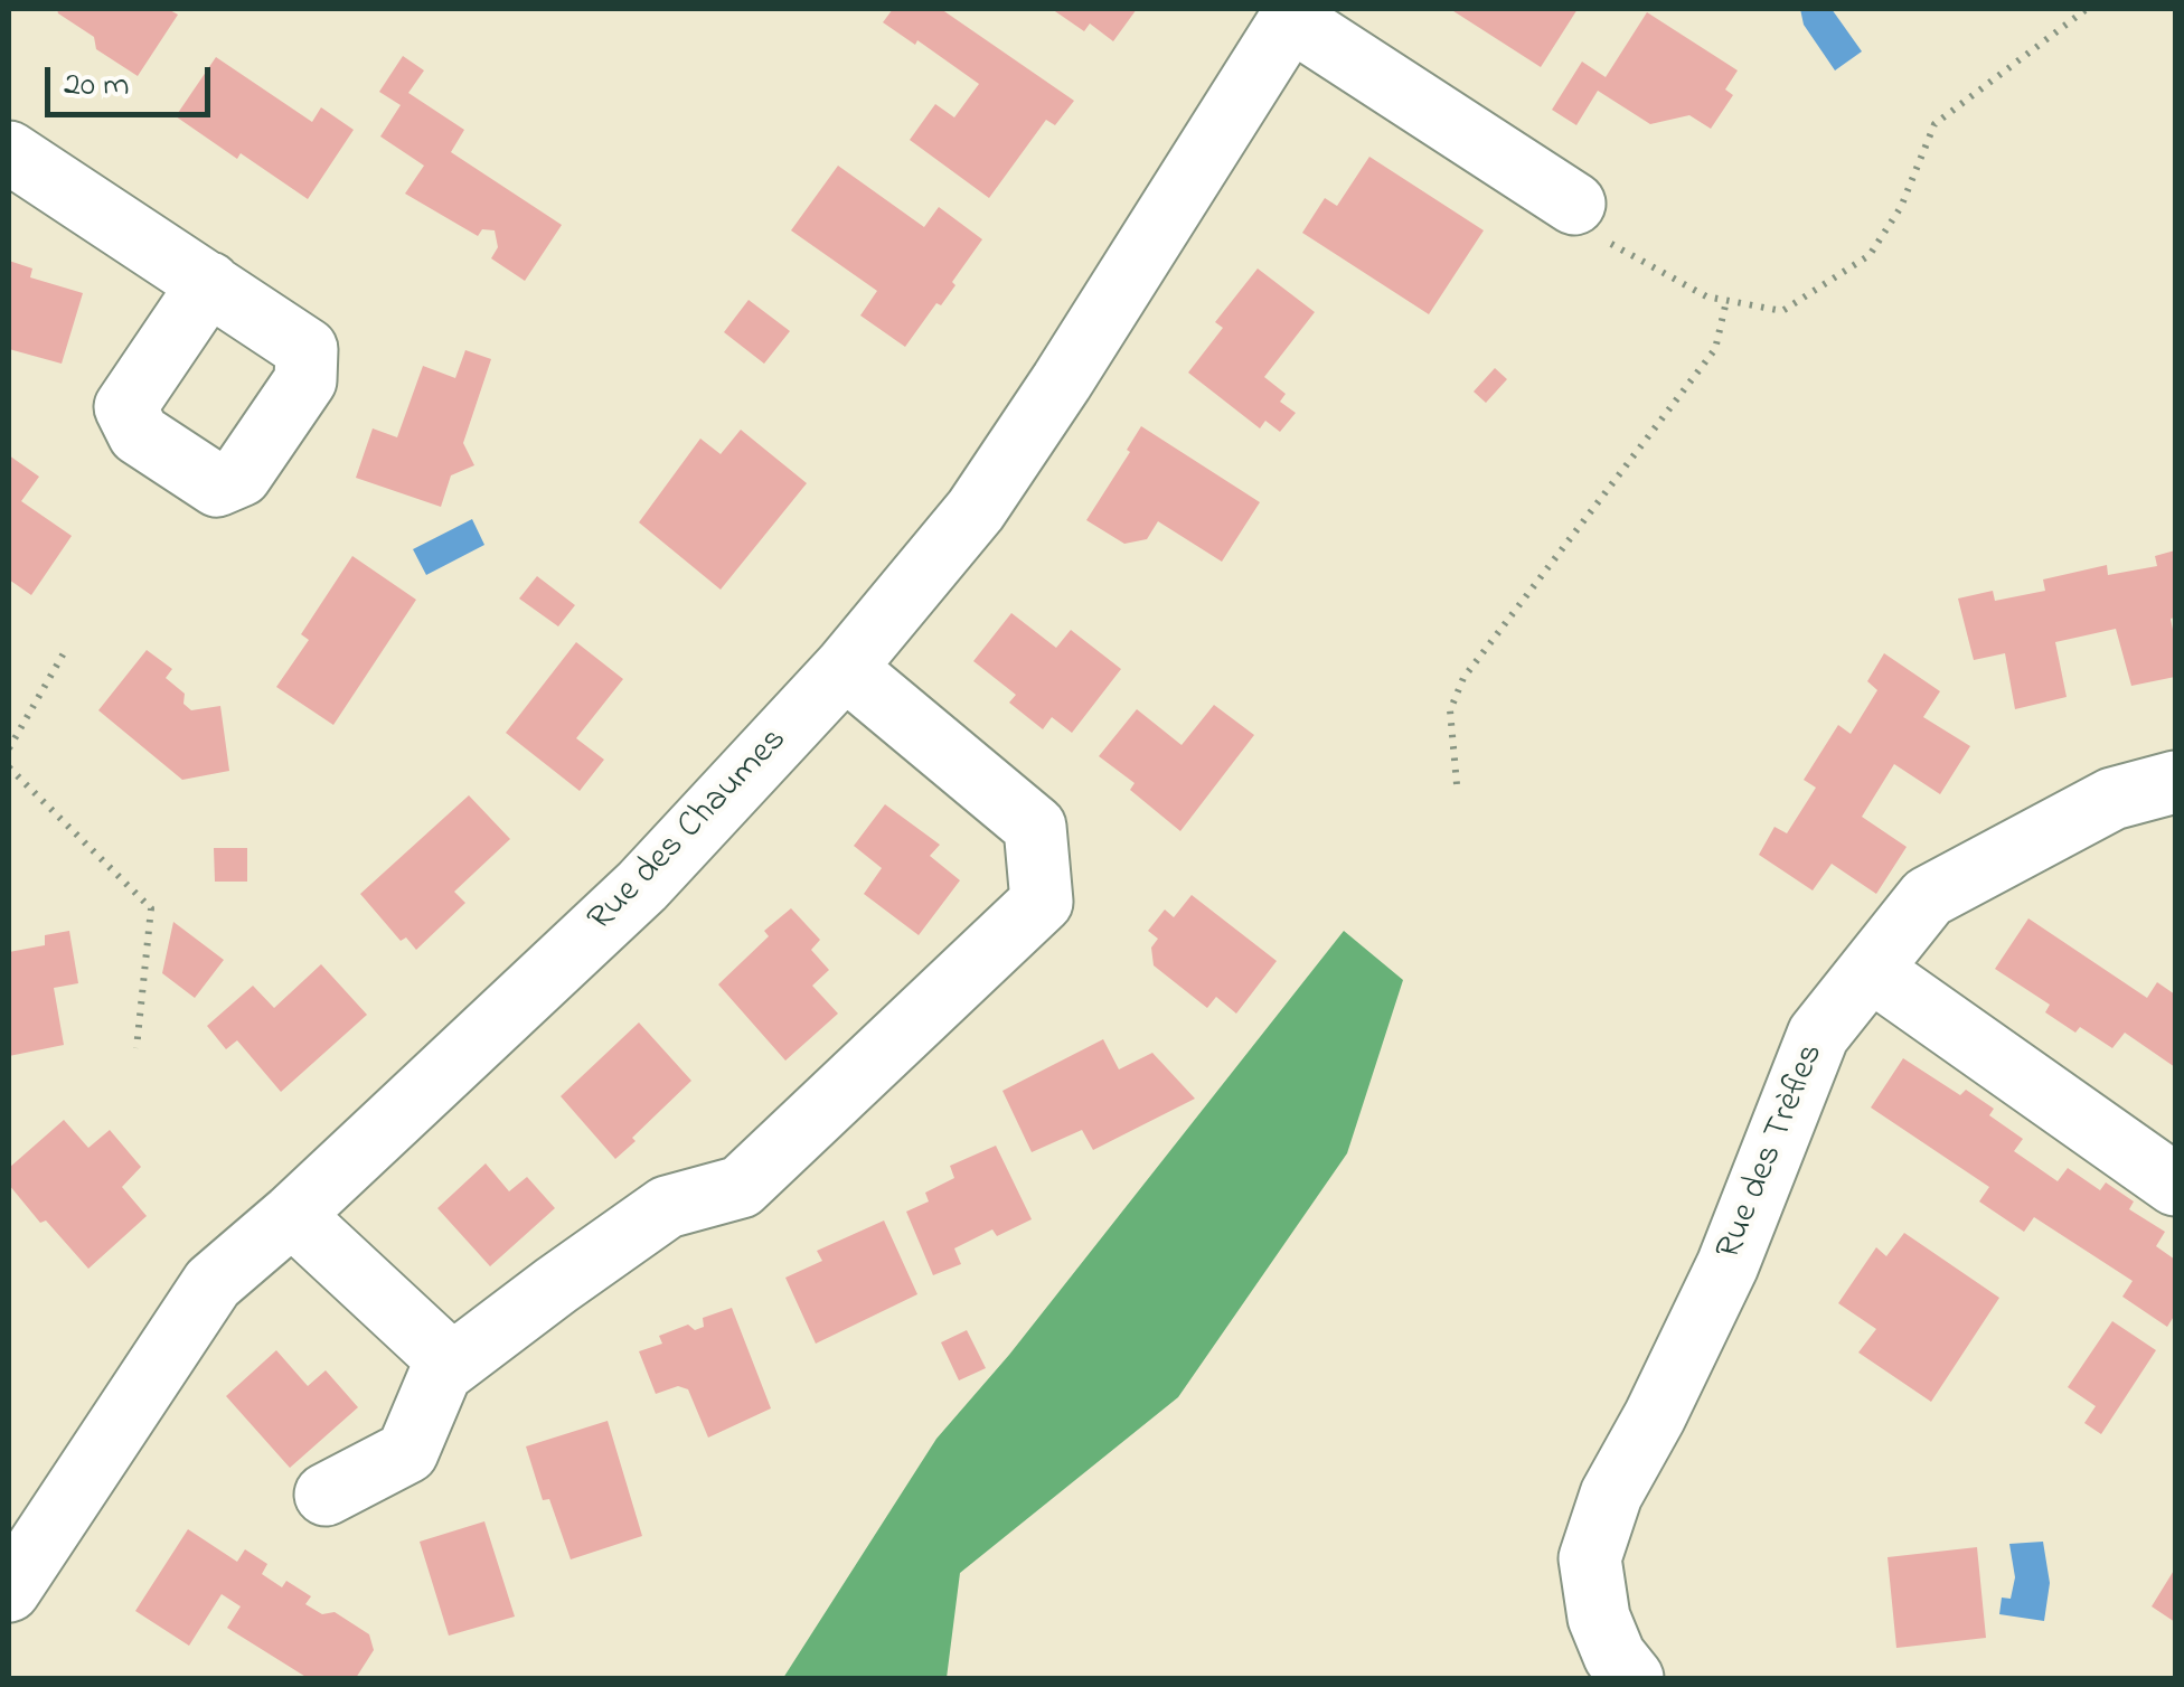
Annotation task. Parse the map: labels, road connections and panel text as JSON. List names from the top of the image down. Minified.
{"streets":{"street":["Rue des Chaumes","Rue des Trèfles"]},"scale_bar":"20 m"}
